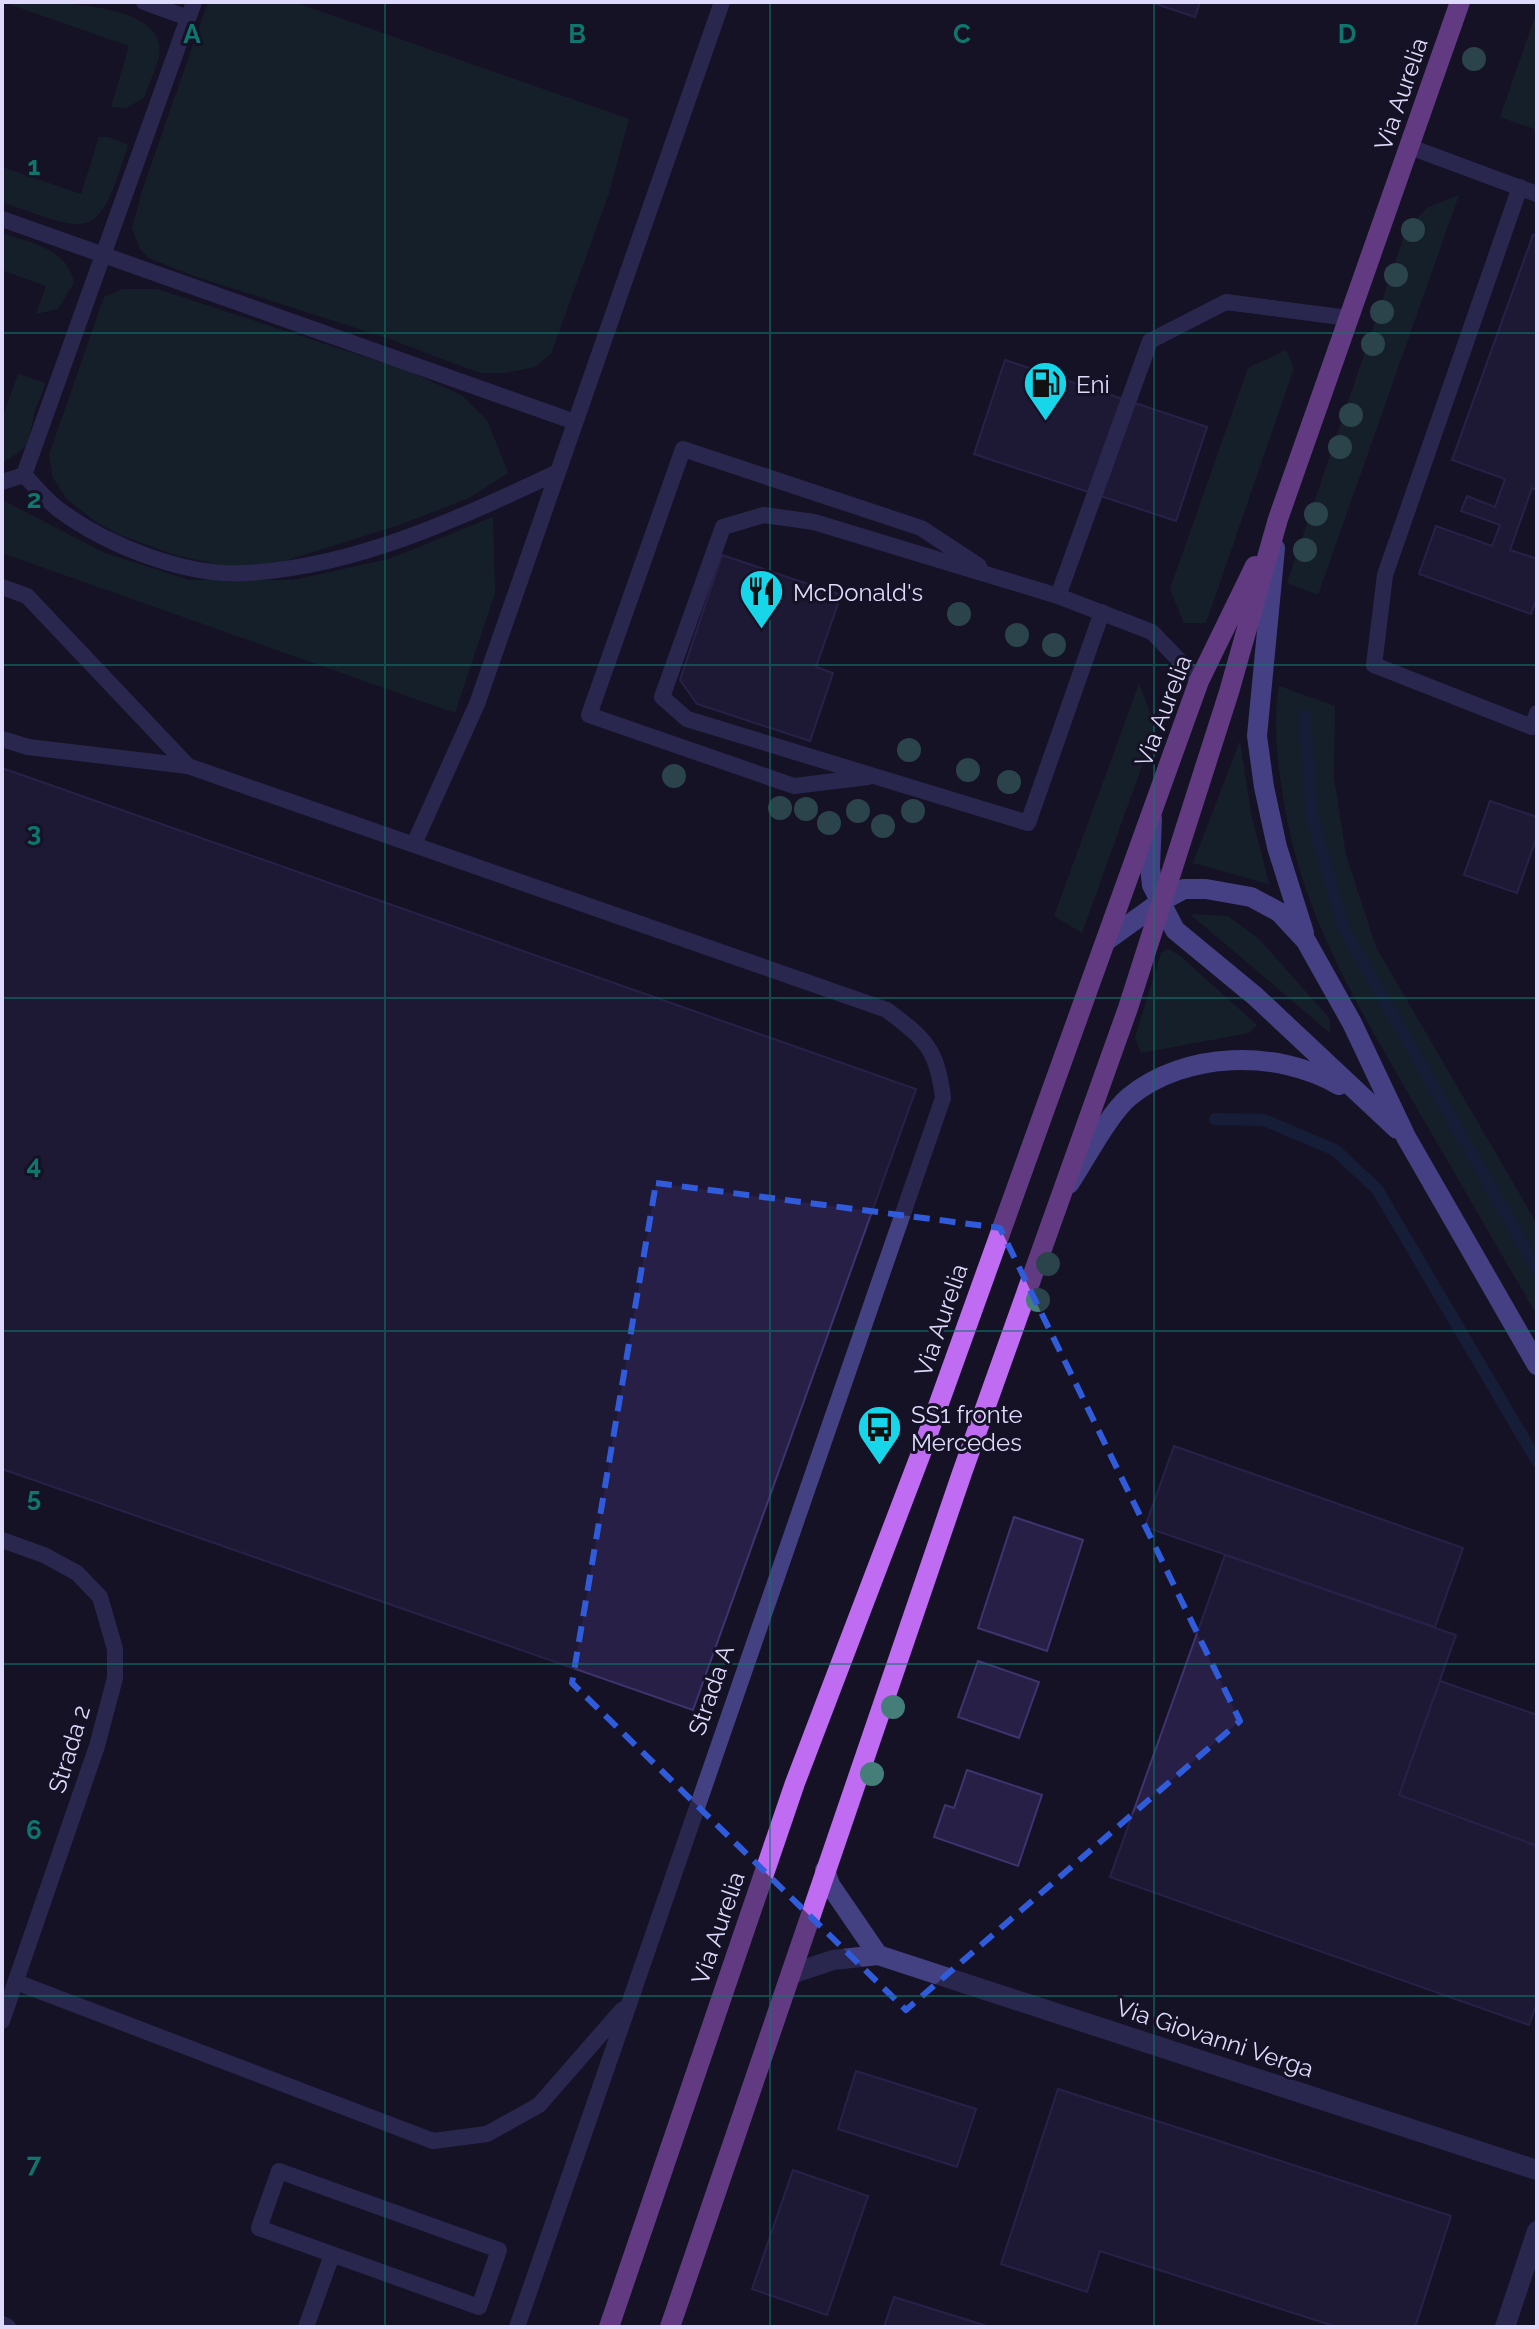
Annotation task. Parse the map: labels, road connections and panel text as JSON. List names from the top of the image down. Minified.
{"streets":{"main road":["Via Aurelia"],"street":["Via Giovanni Verga"],"lane":["Strada A","Strada 2"]},"crossings":[["Via Aurelia","Via Giovanni Verga"]],"places":{"fuel station":["Eni"],"restaurant":["McDonald's"],"bus stop":["SS1 fronte Mercedes"]},"grid":{"columns":["A","B","C","D"],"rows":["1","2","3","4","5","6","7"]}}
